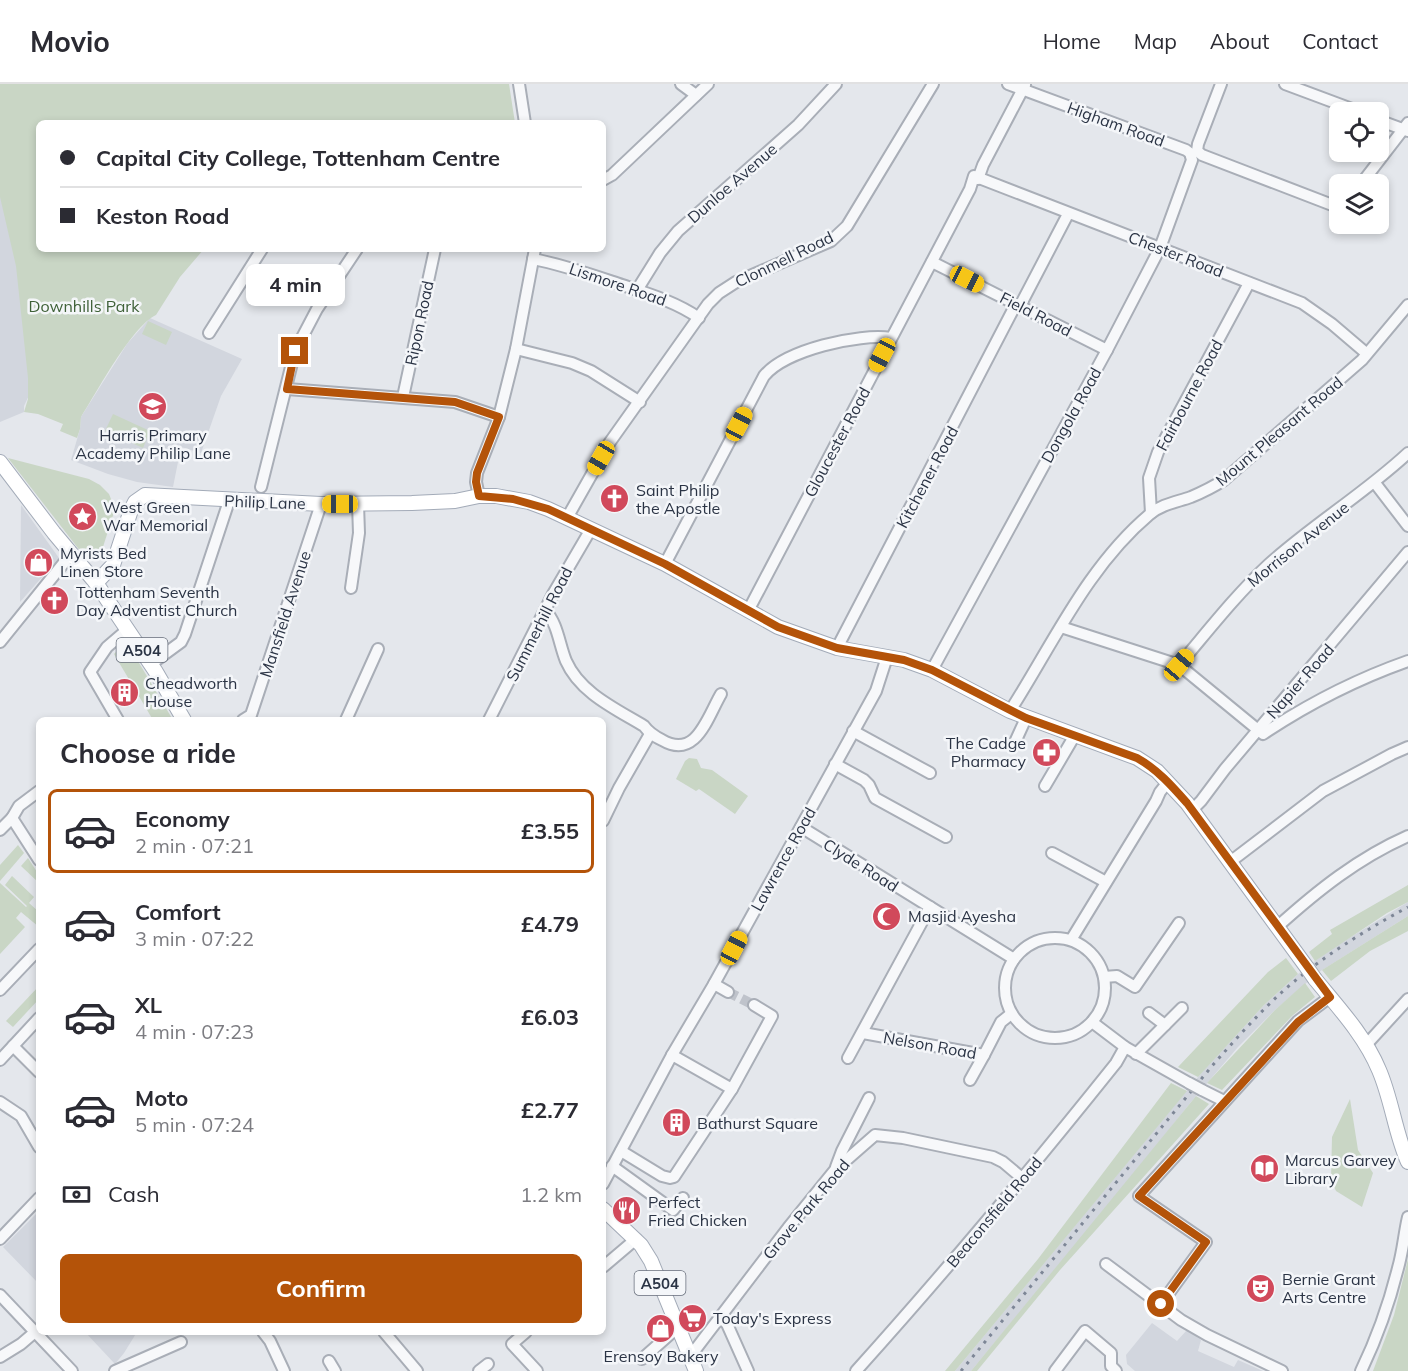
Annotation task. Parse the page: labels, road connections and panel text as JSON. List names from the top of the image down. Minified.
{"streets":{"main road":["Philip Lane","A504"],"street":["Higham Road","Dunloe Avenue","Chester Road","Clonmell Road","Lismore Road","Field Road","Ripon Road","Fairbourne Road","Dongola Road","Mount Pleasant Road","Gloucester Road","Kitchener Road","Morrison Avenue","Mansfield Avenue","Summerhill Road","Napier Road","Lawrence Road","Clyde Road","Nelson Road","Grove Park Road","Beaconsfield Road"]},"crossings":[["Higham Road","Dongola Road"],["Higham Road","Gloucester Road"],["Dunloe Avenue","Lismore Road"],["Chester Road","Fairbourne Road"],["Chester Road","Dongola Road"],["Chester Road","Mount Pleasant Road"],["Chester Road","Gloucester Road"],["Chester Road","Kitchener Road"],["Clonmell Road","Lismore Road"],["Clonmell Road","Philip Lane"],["Field Road","Dongola Road"],["Field Road","Gloucester Road"],["Field Road","Kitchener Road"],["Fairbourne Road","Mount Pleasant Road"],["Dongola Road","Philip Lane"],["Mount Pleasant Road","Philip Lane"],["Gloucester Road","Philip Lane"],["Kitchener Road","Philip Lane"],["Philip Lane","Mansfield Avenue"],["Philip Lane","Summerhill Road"],["Philip Lane","A504"],["Philip Lane","Napier Road"],["Philip Lane","Lawrence Road"],["A504","Grove Park Road"],["Lawrence Road","Clyde Road"],["Clyde Road","Nelson Road"]],"parks":["Downhills Park"],"places":{"school or university":["Harris Primary Academy Philip Lane"],"church":["Saint Philip the Apostle","Tottenham Seventh Day Adventist Church"],"place":["West Green War Memorial"],"shop":["Myrists Bed Linen Store","Erensoy Bakery"],"building":["Cheadworth House","Bathurst Square"],"pharmacy":["The Cadge Pharmacy"],"mosque":["Masjid Ayesha"],"library":["Marcus Garvey Library"],"restaurant":["Perfect Fried Chicken"],"theatre":["Bernie Grant Arts Centre"],"supermarket":["Today's Express"]},"page":{"header":"Movio","nav":["Home","Map","About","Contact"],"banner":["Capital City College, Tottenham Centre","Keston Road"],"bubble":"4 min","heading":"Choose a ride","list":[{"name":"Economy","note":"2 min · 07:21","value":"£3.55"},{"name":"Comfort","note":"3 min · 07:22","value":"£4.79"},{"name":"XL","note":"4 min · 07:23","value":"£6.03"},{"name":"Moto","note":"5 min · 07:24","value":"£2.77"}],"pay":["Cash","1.2 km"],"buttons":"Confirm"}}
